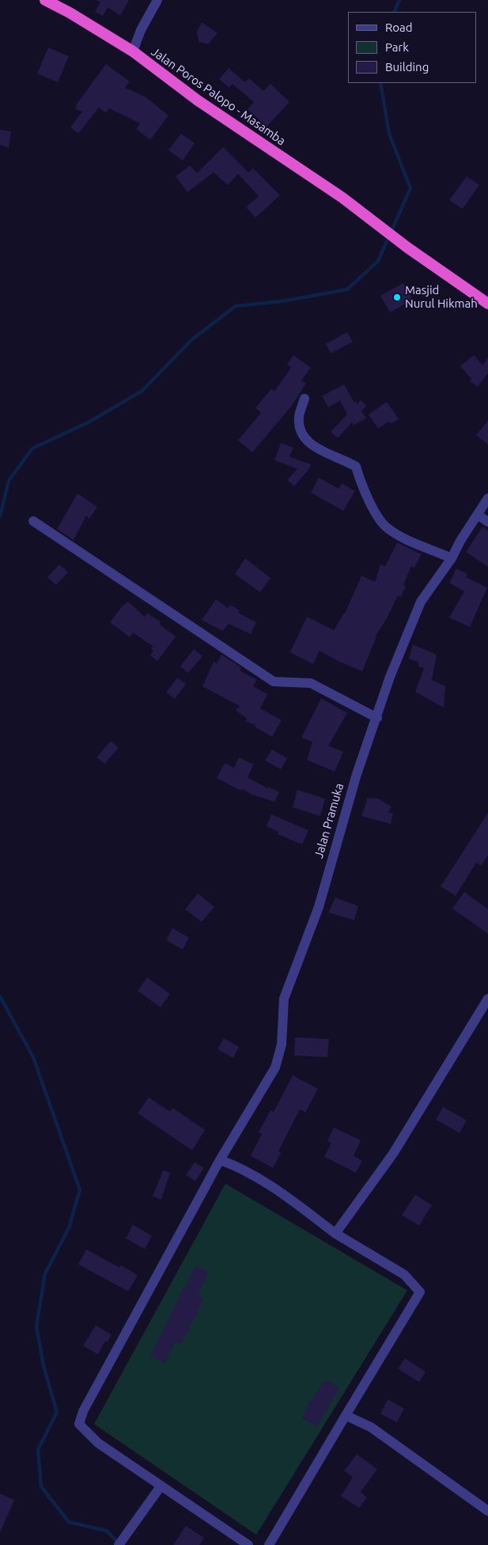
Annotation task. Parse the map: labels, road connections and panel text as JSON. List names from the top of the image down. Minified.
{"streets":{"highway":["Jalan Poros Palopo - Masamba"],"street":["Jalan Pramuka"]},"places":["Masjid Nurul Hikmah"],"legend":["Road","Park","Building"]}
